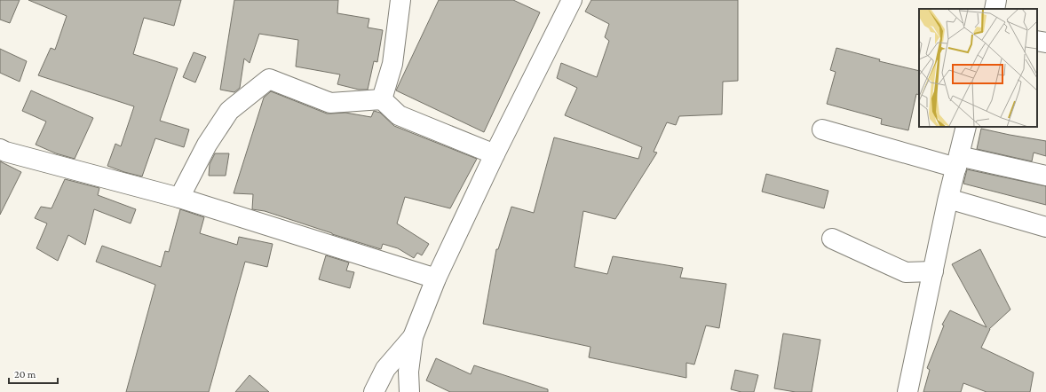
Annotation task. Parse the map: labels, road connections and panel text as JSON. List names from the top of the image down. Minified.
{"scale_bar":"20 m"}
